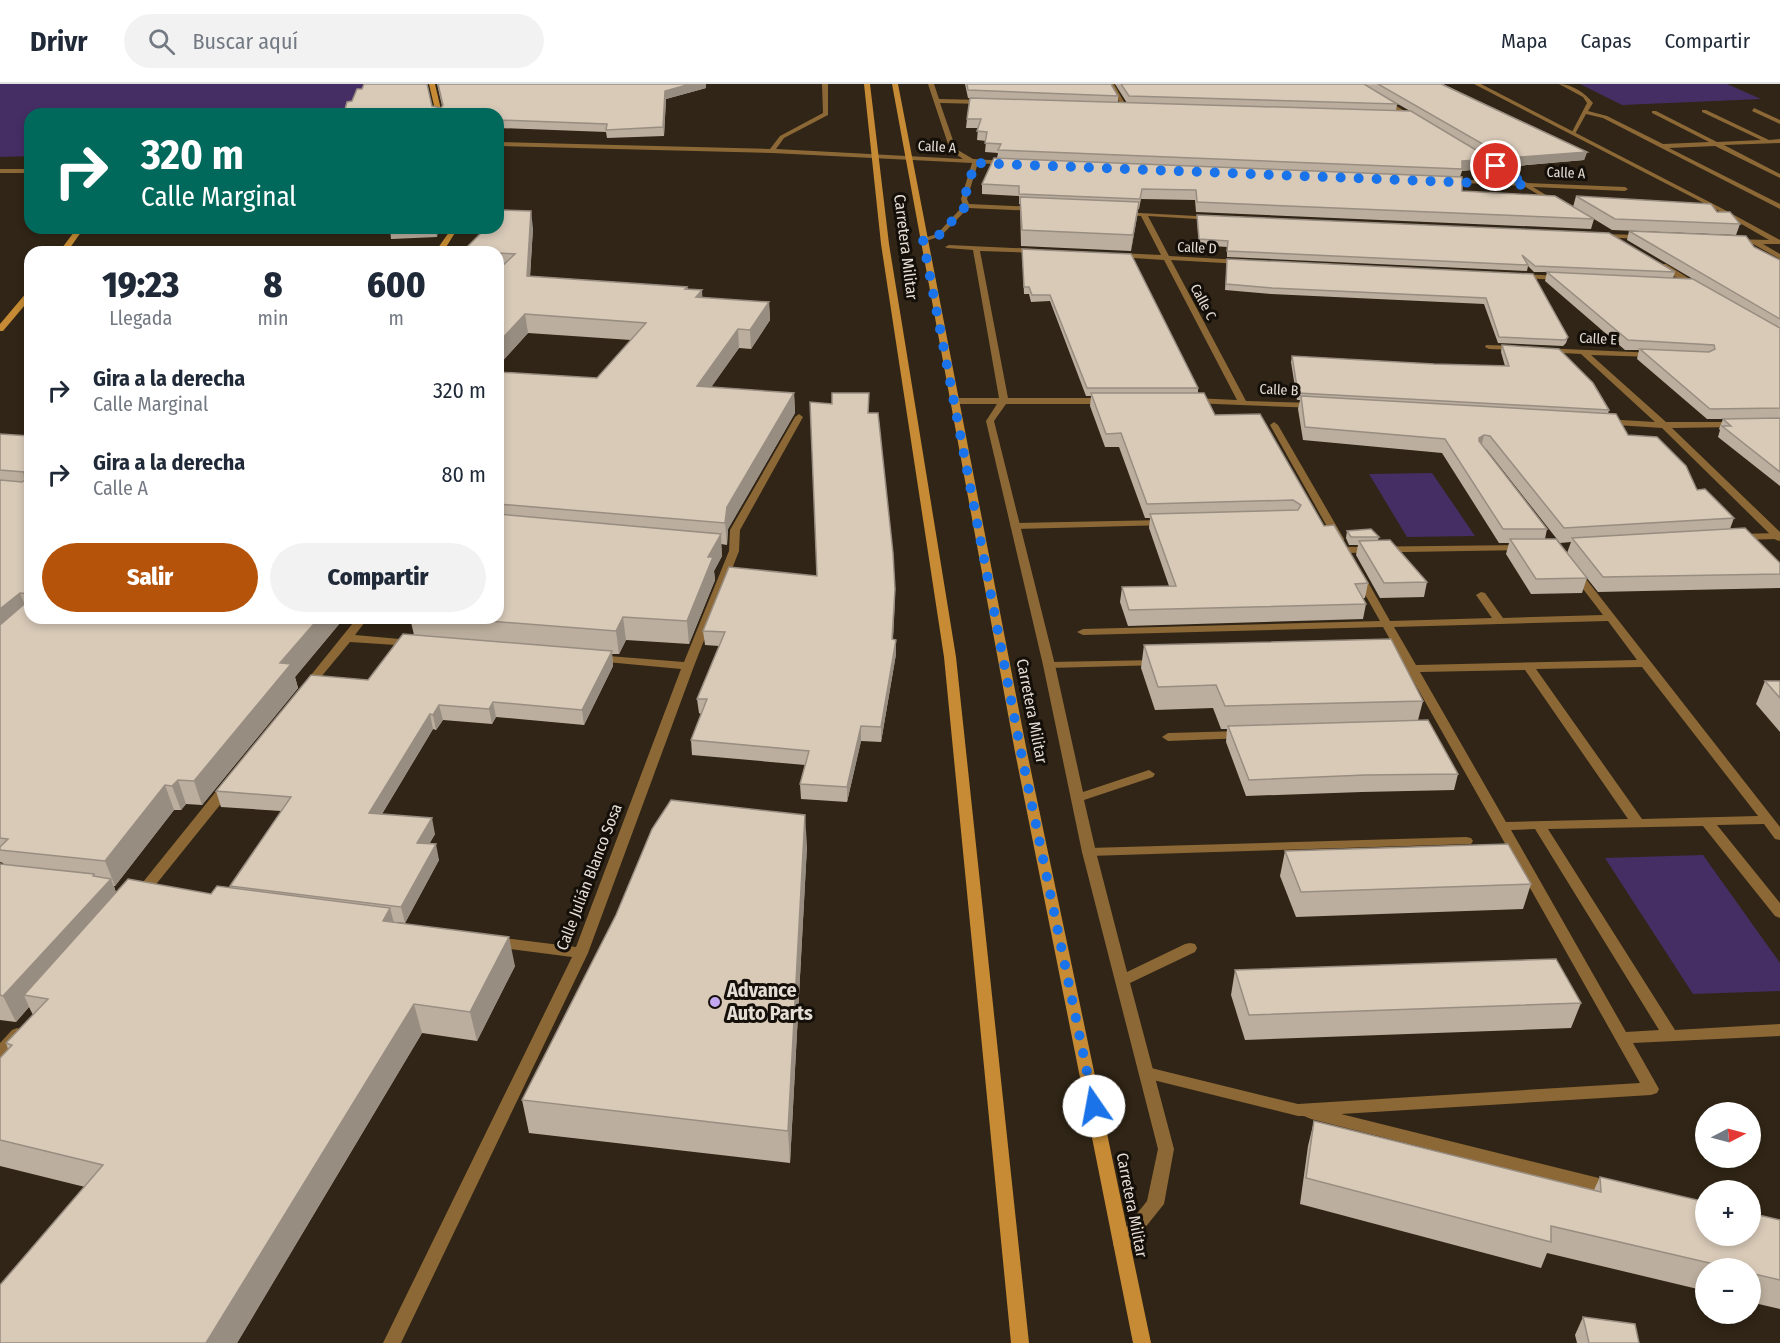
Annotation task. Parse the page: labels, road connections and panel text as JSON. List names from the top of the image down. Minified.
{"streets":{"main road":["Carretera Militar"],"street":["Calle A","Calle D","Calle C","Calle E","Calle B","Calle Julián Blanco Sosa"]},"crossings":[["Calle A","Carretera Militar"],["Calle D","Calle C"],["Calle C","Calle B"]],"places":["Advance Auto Parts"],"north":"right","page":{"header":"Drivr","search":"Buscar aquí","nav":["Mapa","Capas","Compartir"],"turn":["320 m","Calle Marginal"],"eta":["19:23","Llegada","8","min","600","m"],"list":[{"name":"Gira a la derecha","note":"Calle Marginal","value":"320 m"},{"name":"Gira a la derecha","note":"Calle A","value":"80 m"}],"buttons":["Salir","Compartir"],"map_buttons":["+","−"]}}
